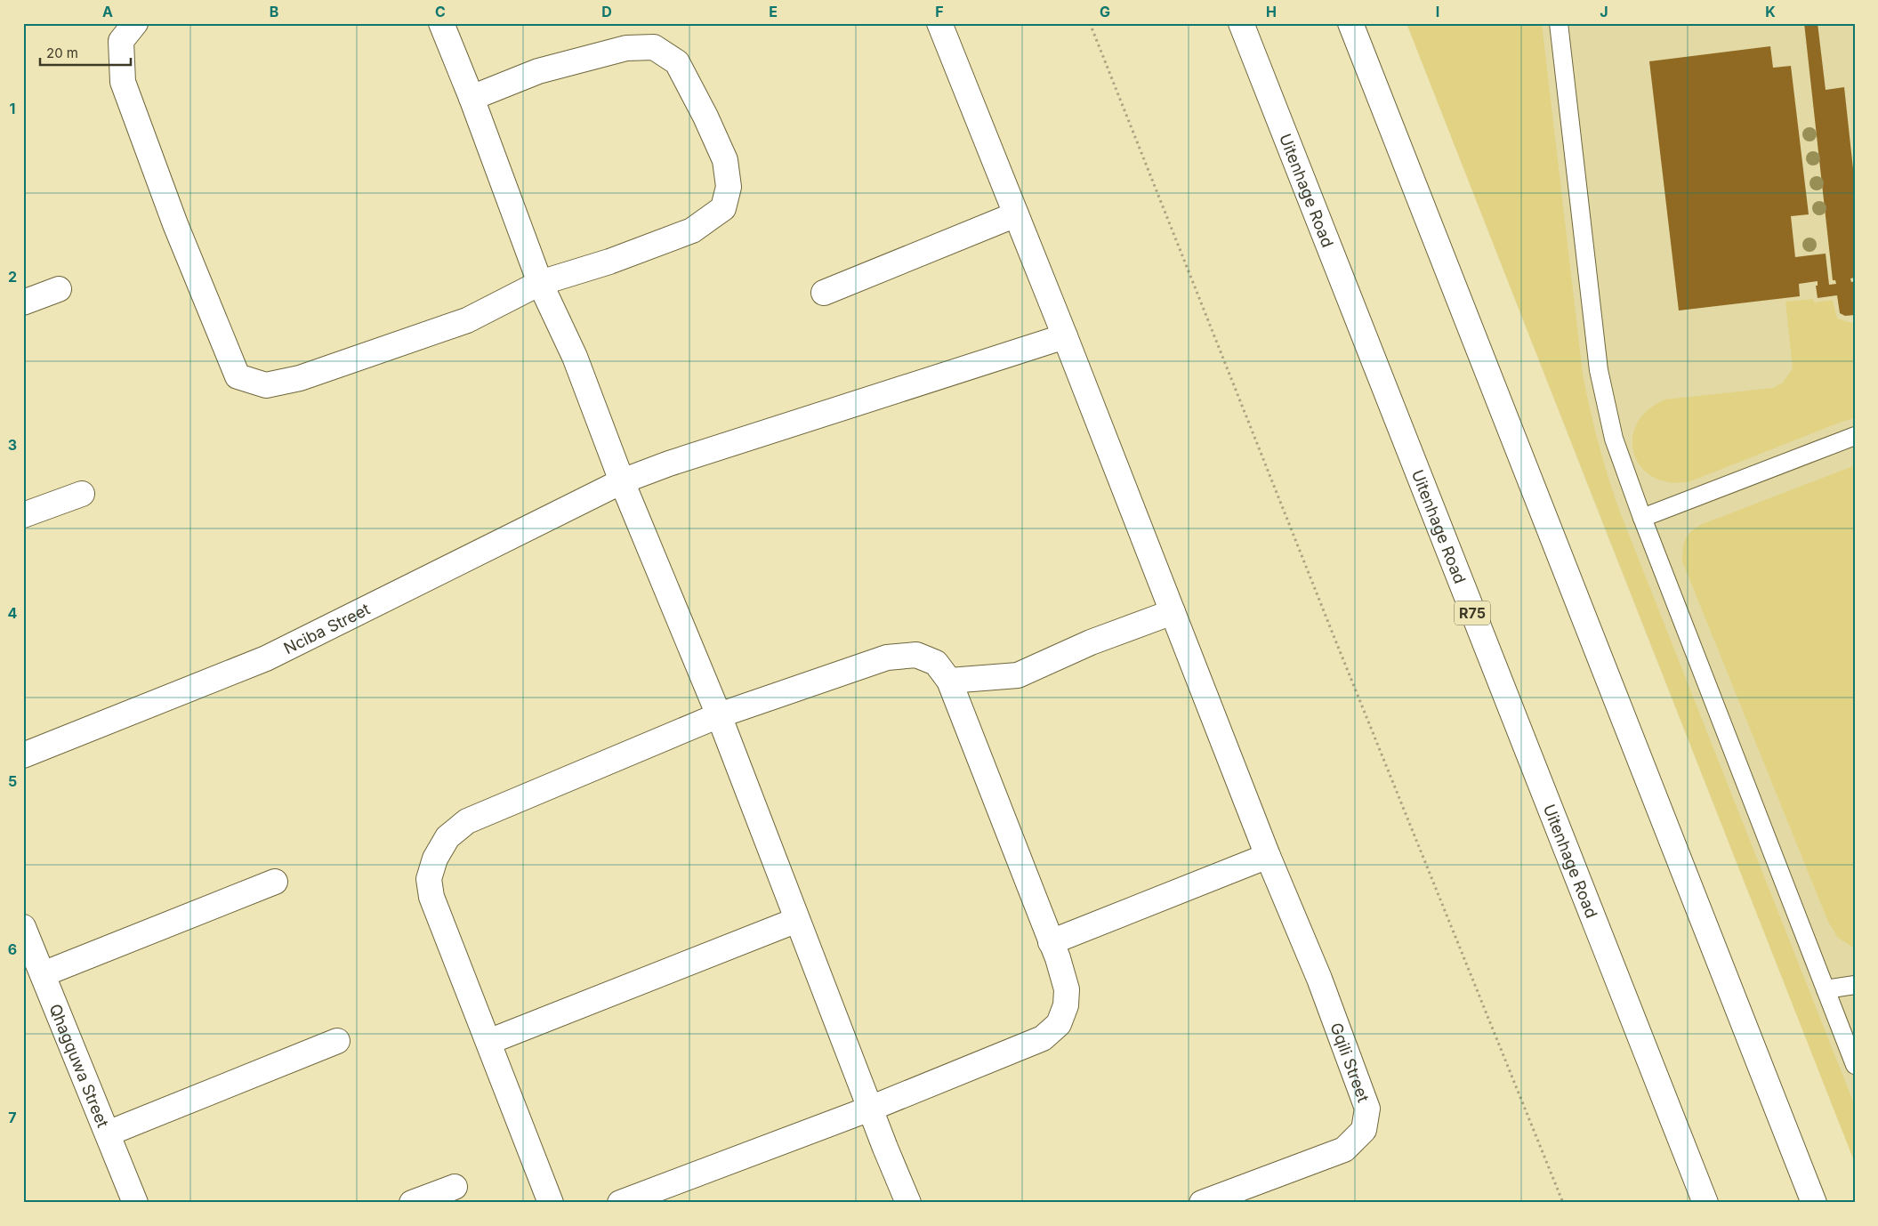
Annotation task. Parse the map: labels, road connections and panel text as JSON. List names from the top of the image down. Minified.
{"streets":{"street":["Uitenhage Road","R75","Nciba Street","Gqili Street","Qhagquwa Street"]},"crossings":[["Nciba Street","Gqili Street"]],"scale_bar":"20 m","grid":{"columns":["A","B","C","D","E","F","G","H","I","J","K"],"rows":["1","2","3","4","5","6","7"]}}
